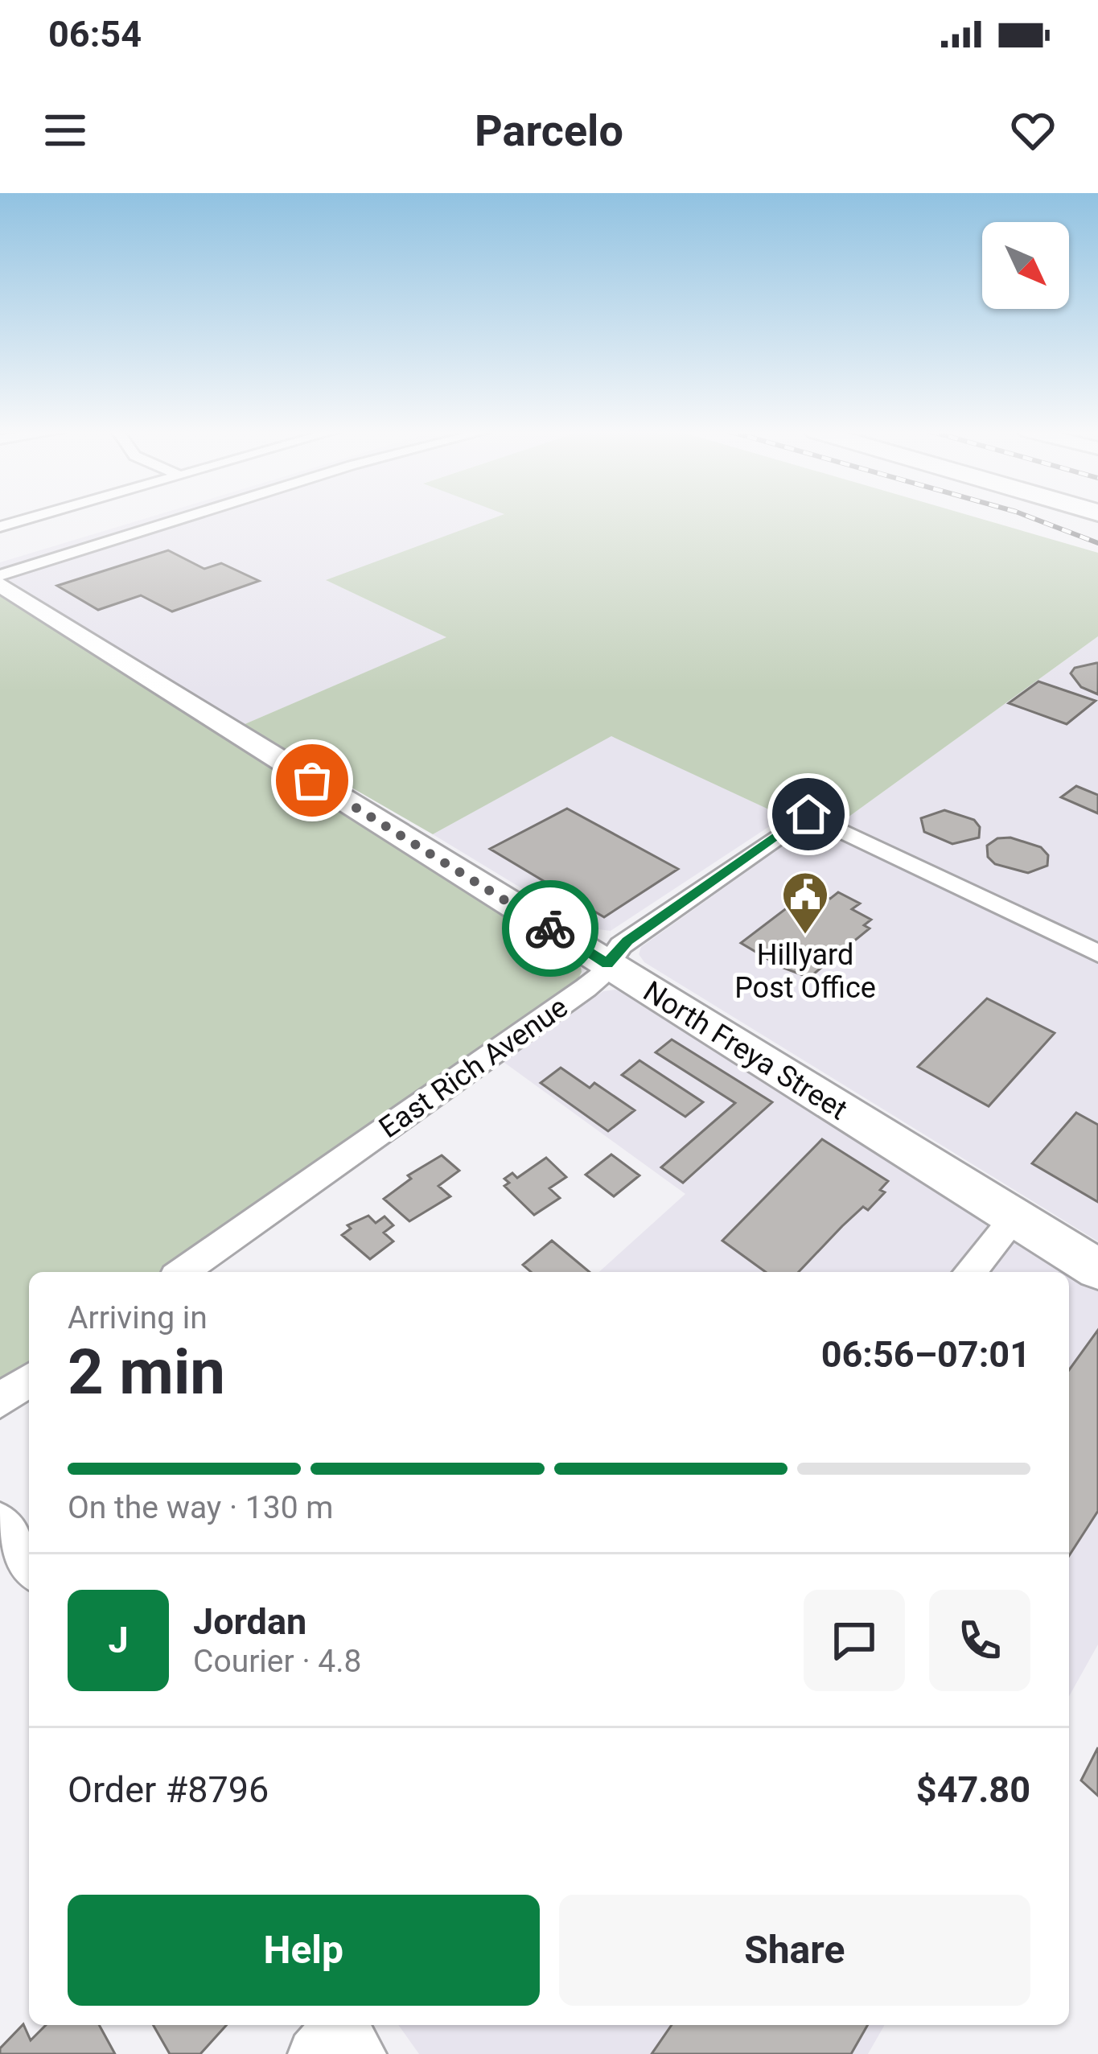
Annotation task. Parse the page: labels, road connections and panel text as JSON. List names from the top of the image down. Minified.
{"streets":{"street":["North Freya Street","East Rich Avenue"]},"crossings":[["North Freya Street","East Rich Avenue"]],"places":{"public building":["Hillyard Post Office"]},"north":"bottom right","page":{"status":"06:54","header":"Parcelo","heading":["2 min","Arriving in","06:56–07:01"],"panel":["Jordan","Courier · 4.8","Order #8796","$47.80"],"bar":"On the way · 130 m","round":"J","buttons":["Help","Share"]}}
